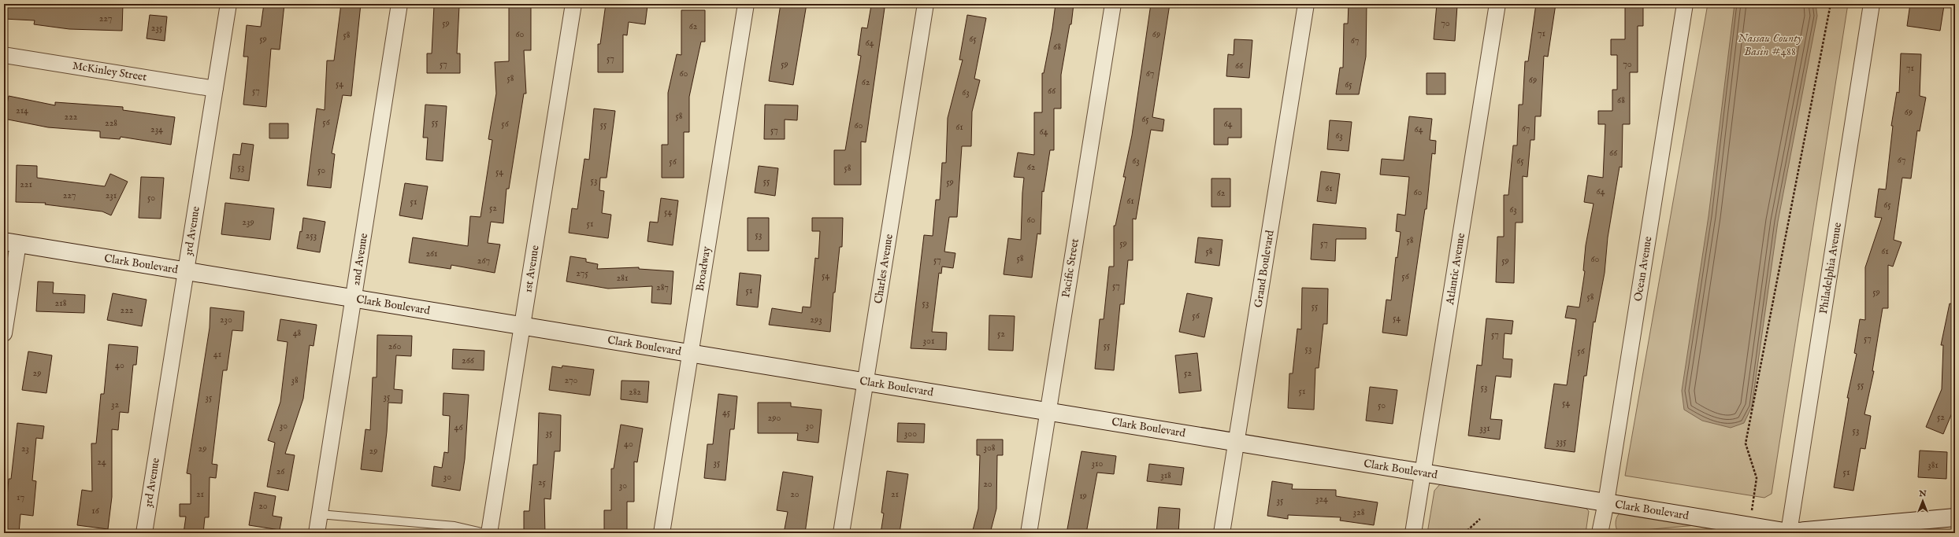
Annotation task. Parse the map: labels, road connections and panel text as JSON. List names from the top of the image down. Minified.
{"streets":{"street":["McKinley Street","3rd Avenue","2nd Avenue","Clark Boulevard","Pacific Street","Philadelphia Avenue","1st Avenue","Broadway","Charles Avenue","Grand Boulevard","Atlantic Avenue","Ocean Avenue"]},"crossings":[["McKinley Street","3rd Avenue"],["3rd Avenue","Clark Boulevard"],["2nd Avenue","Clark Boulevard"],["Clark Boulevard","Pacific Street"],["Clark Boulevard","Philadelphia Avenue"],["Clark Boulevard","1st Avenue"],["Clark Boulevard","Broadway"],["Clark Boulevard","Charles Avenue"],["Clark Boulevard","Grand Boulevard"],["Clark Boulevard","Atlantic Avenue"],["Clark Boulevard","Ocean Avenue"]],"water":["Nassau County Basin #488"],"house_numbers":["227","59","70","62","235","71","60","69","58","59","65","67","64","68","57","57","59","70","66","71","60","67","58","69","62","54","65","57","66","63","68","214","69","58","222","65","56","55","228","56","64","55","60","61","67","234","64","57","64","63","66","67","63","65","56","53","62","58","50","54","53","55","59","221","61","64","60","62","227","231","50","61","51","65","52","63","54","60","239","51","53","253","58","59","57","58","61","261","58","60","57","267","59","275","54","56","281","57","287","51","59","58","218","53","55","222","56","54","230","293","48","52","57","57","301","55","260","53","56","41","266","40","29","52","38","270","55","53","51","282","35","35","54","32","50","45","52","290","30","30","46","331","53","35","300","335","40","308","23","29","29","24","35","310","381","26","51","318","30","25","20","30","21","20","21","19","17","324","35","20","16","328"],"north":"top"}
